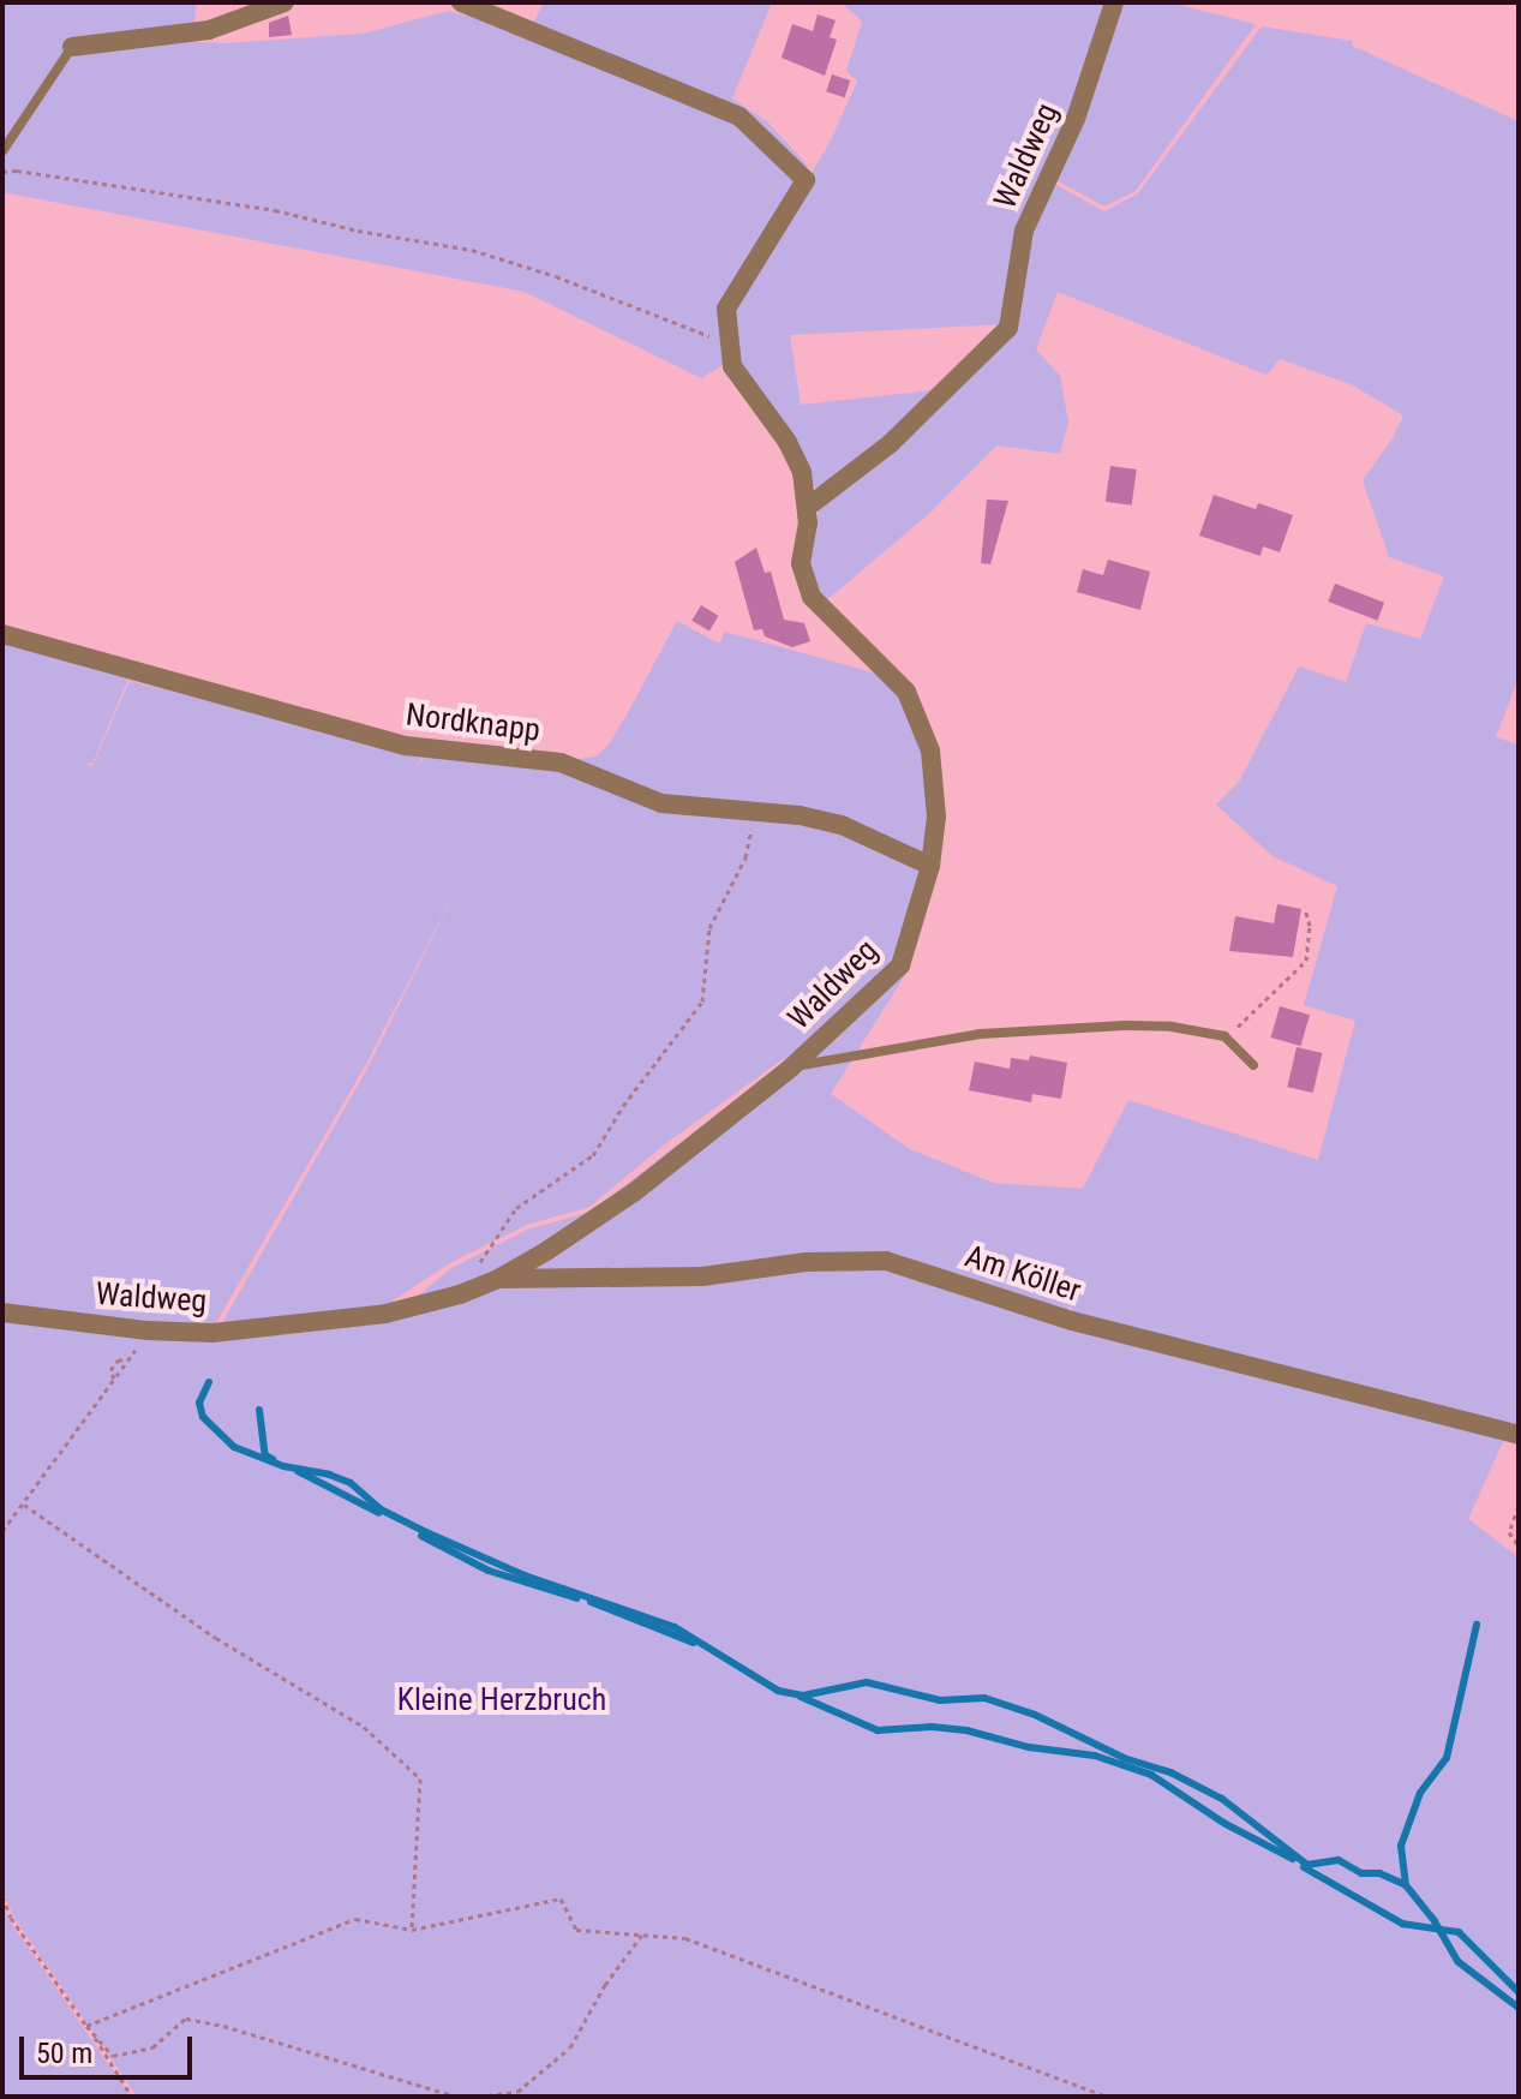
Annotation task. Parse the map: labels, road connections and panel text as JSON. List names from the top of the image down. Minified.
{"streets":{"street":["Waldweg","Nordknapp","Am Köller"]},"crossings":[["Waldweg","Nordknapp"],["Waldweg","Am Köller"]],"parks":["Kleine Herzbruch"],"scale_bar":"50 m"}
